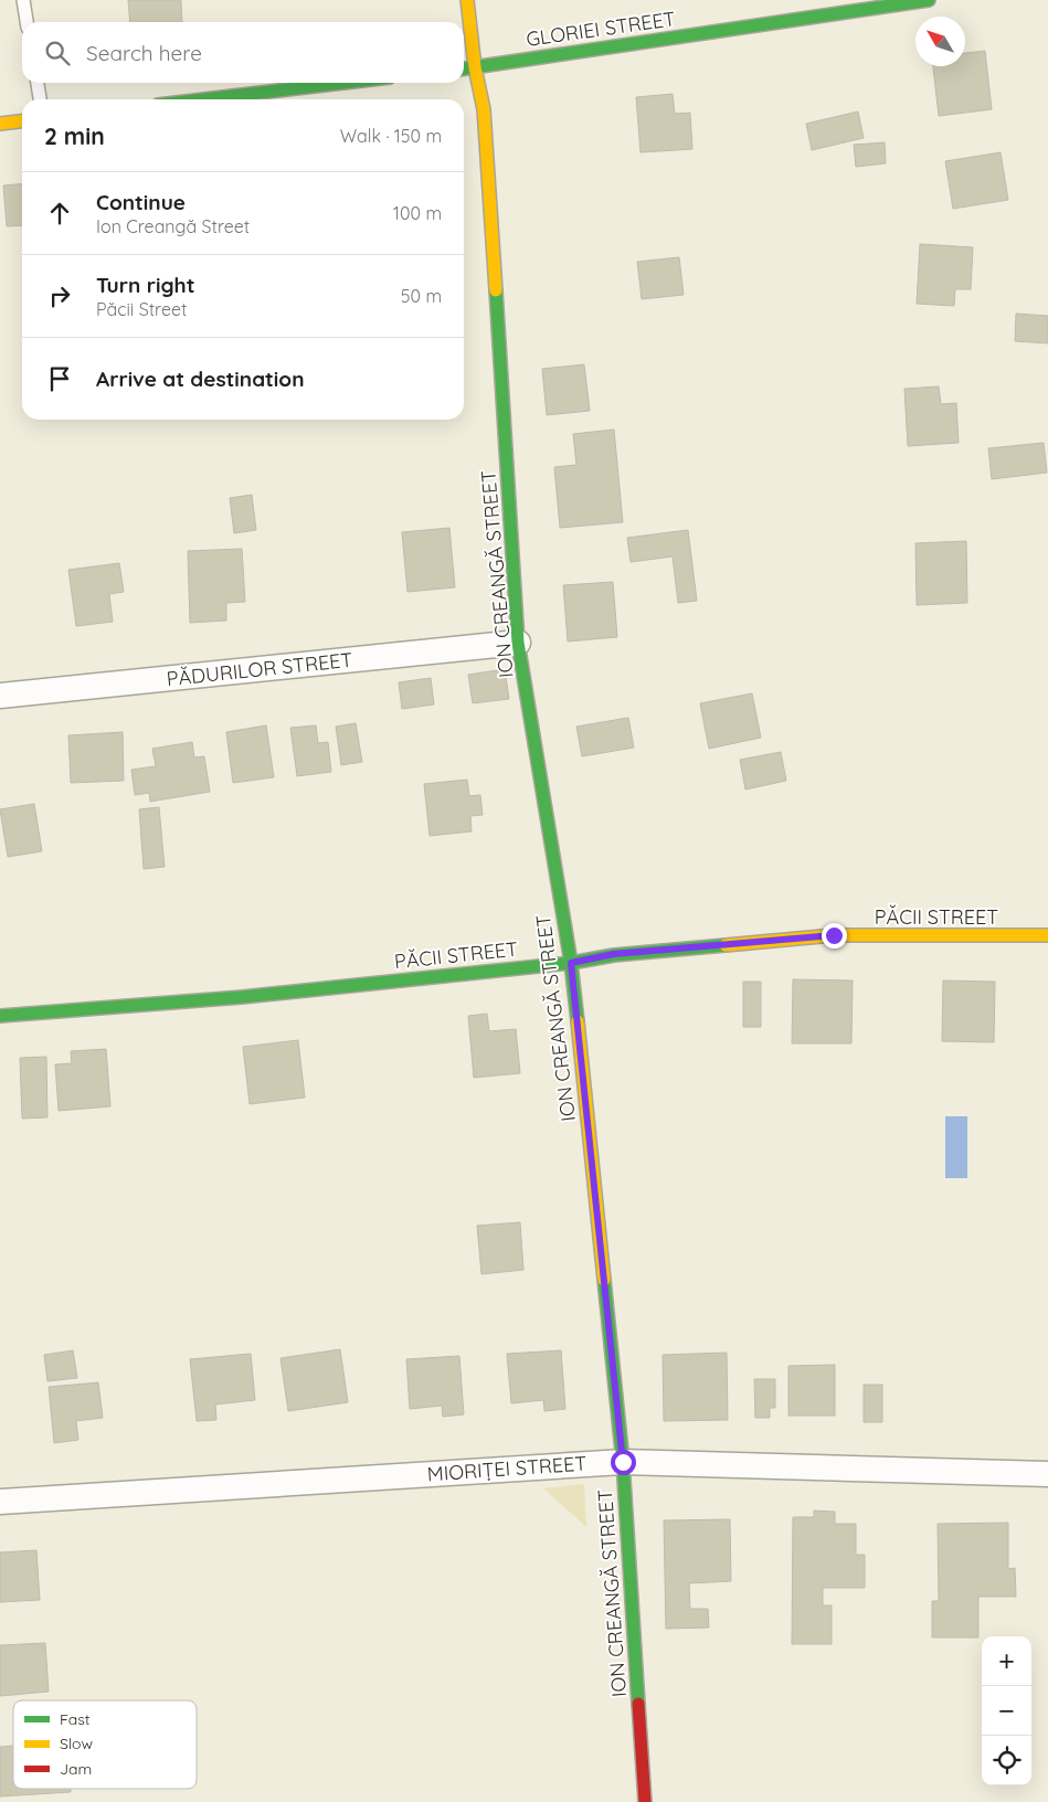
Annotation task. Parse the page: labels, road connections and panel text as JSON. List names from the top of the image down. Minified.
{"streets":{"street":["GLORIEI STREET","ION CREANGĂ STREET","PĂDURILOR STREET","PĂCII STREET","MIORIȚEI STREET"]},"crossings":[["GLORIEI STREET","ION CREANGĂ STREET"],["ION CREANGĂ STREET","PĂDURILOR STREET"],["ION CREANGĂ STREET","PĂCII STREET"],["ION CREANGĂ STREET","MIORIȚEI STREET"]],"legend":["Fast","Slow","Jam"],"north":"top left","page":{"search":"Search here","heading":["2 min","Walk · 150 m"],"list":[["Continue","Ion Creangă Street","100 m"],["Turn right","Păcii Street","50 m"],"Arrive at destination"],"map_buttons":["+","−"]}}
